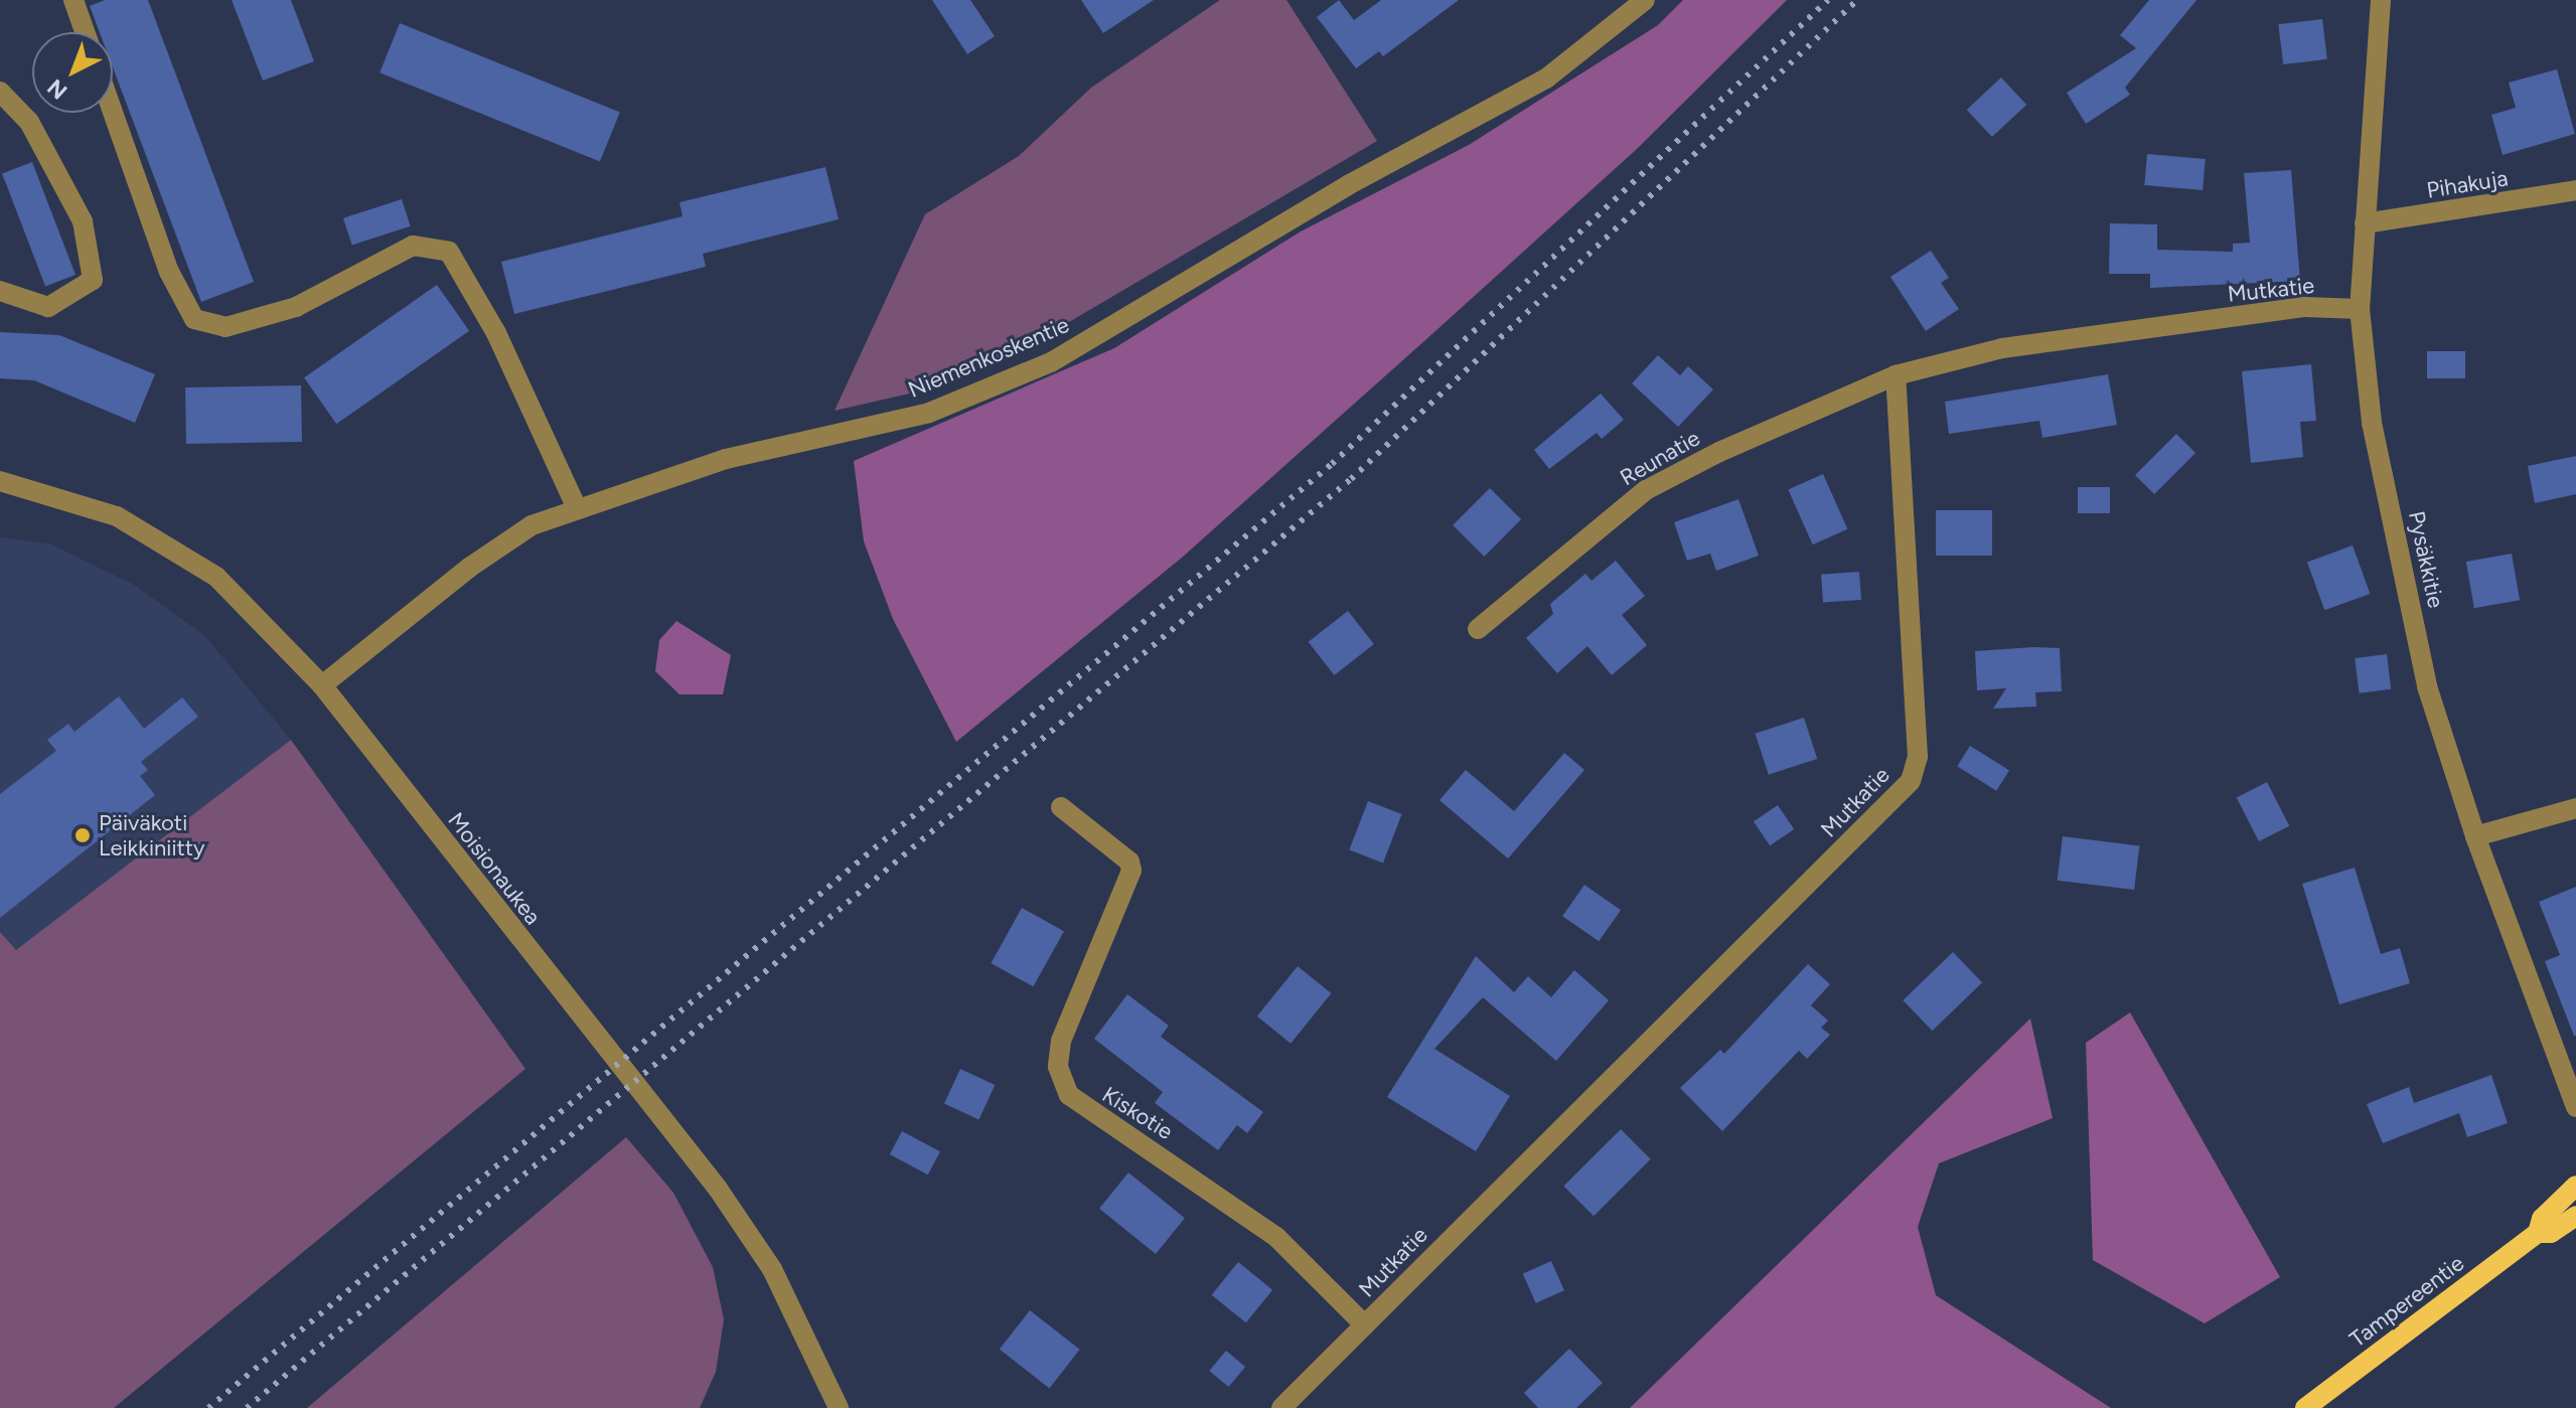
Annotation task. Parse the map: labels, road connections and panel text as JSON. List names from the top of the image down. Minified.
{"streets":{"main road":["Tampereentie"],"street":["Pihakuja","Mutkatie","Niemenkoskentie","Reunatie","Pysäkkitie","Moisionaukea","Kiskotie"]},"crossings":[["Pihakuja","Pysäkkitie"],["Mutkatie","Reunatie"],["Mutkatie","Pysäkkitie"],["Mutkatie","Kiskotie"],["Niemenkoskentie","Moisionaukea"]],"places":["Päiväkoti Leikkiniitty"],"north":"bottom left"}
